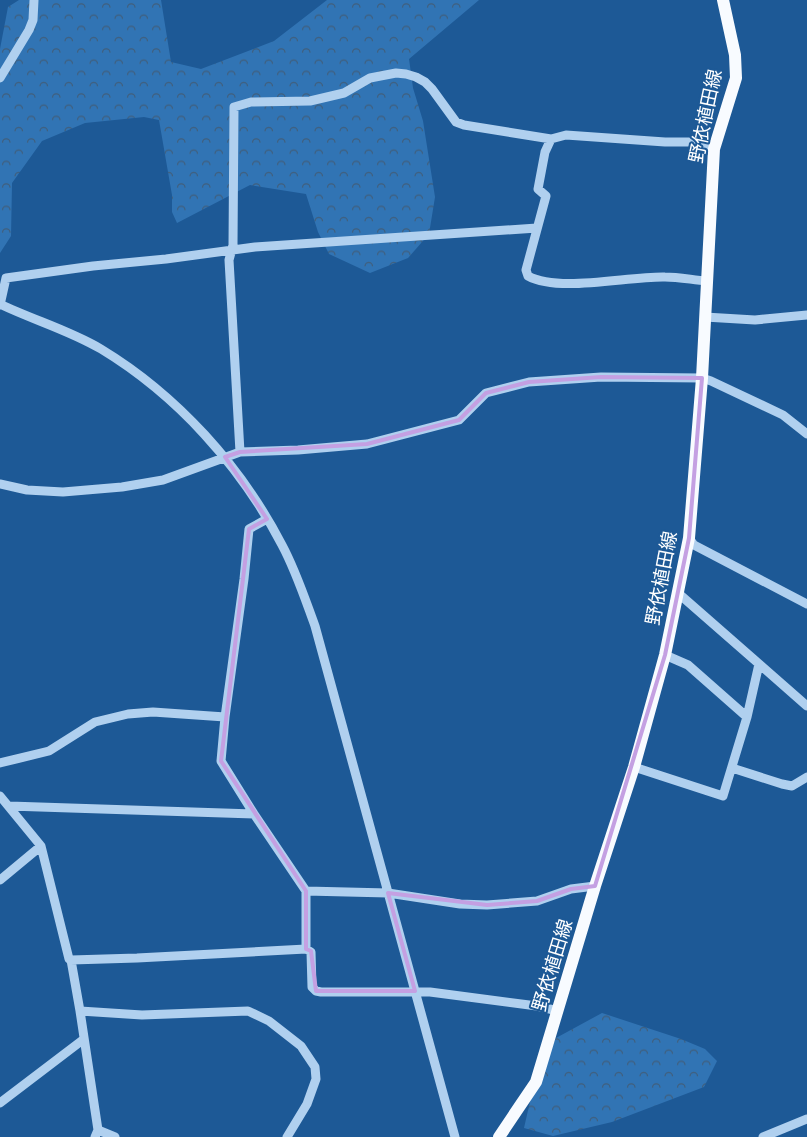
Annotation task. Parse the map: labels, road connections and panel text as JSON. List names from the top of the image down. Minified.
{"streets":{"main road":["野依植田線"]}}
